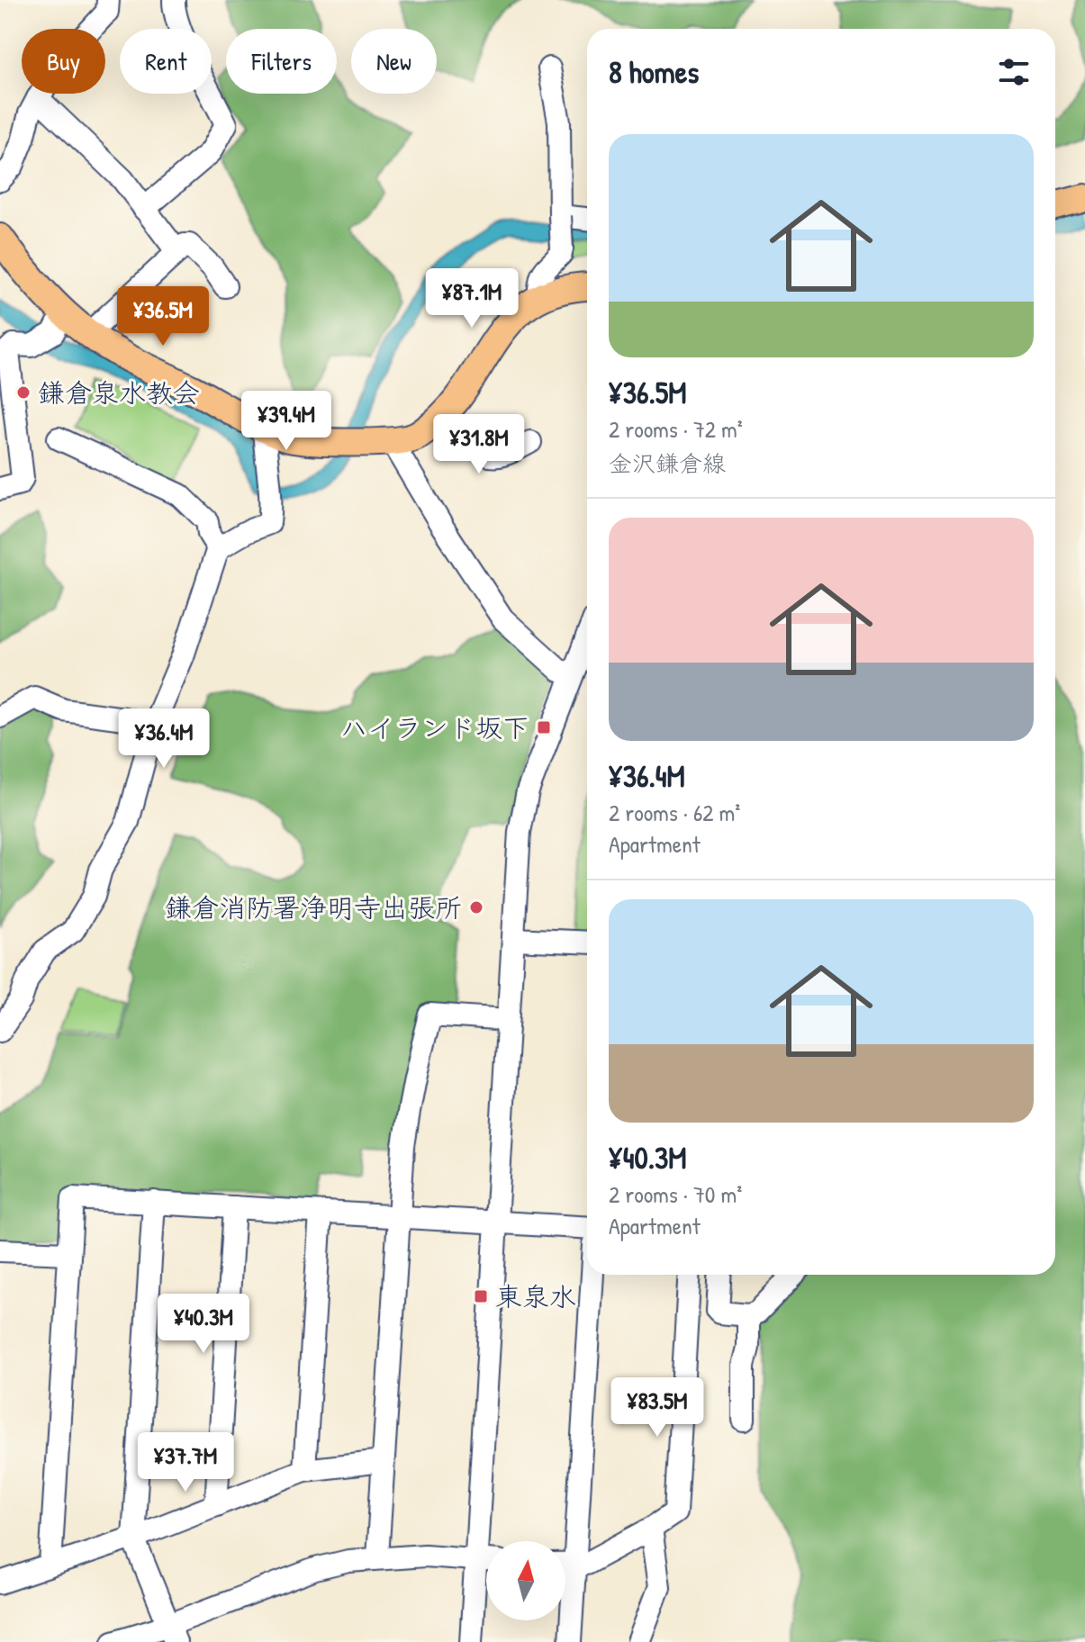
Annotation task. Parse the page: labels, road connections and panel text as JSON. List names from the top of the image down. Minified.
{"places":{"other":["鎌倉泉水教会","鎌倉消防署浄明寺出張所"],"transit":["ハイランド坂下","東泉水"]},"north":"top","page":{"chip":["Buy","Rent","Filters","New"],"heading":"8 homes","list":[{"name":"¥36.5M","note":"2 rooms · 72 m² · 金沢鎌倉線"},{"name":"¥36.4M","note":"2 rooms · 62 m² · Apartment"},{"name":"¥40.3M","note":"2 rooms · 70 m² · Apartment"}],"price":["¥87.1M","¥36.5M","¥39.4M","¥31.8M","¥36.4M","¥40.3M","¥83.5M","¥37.7M"]}}
